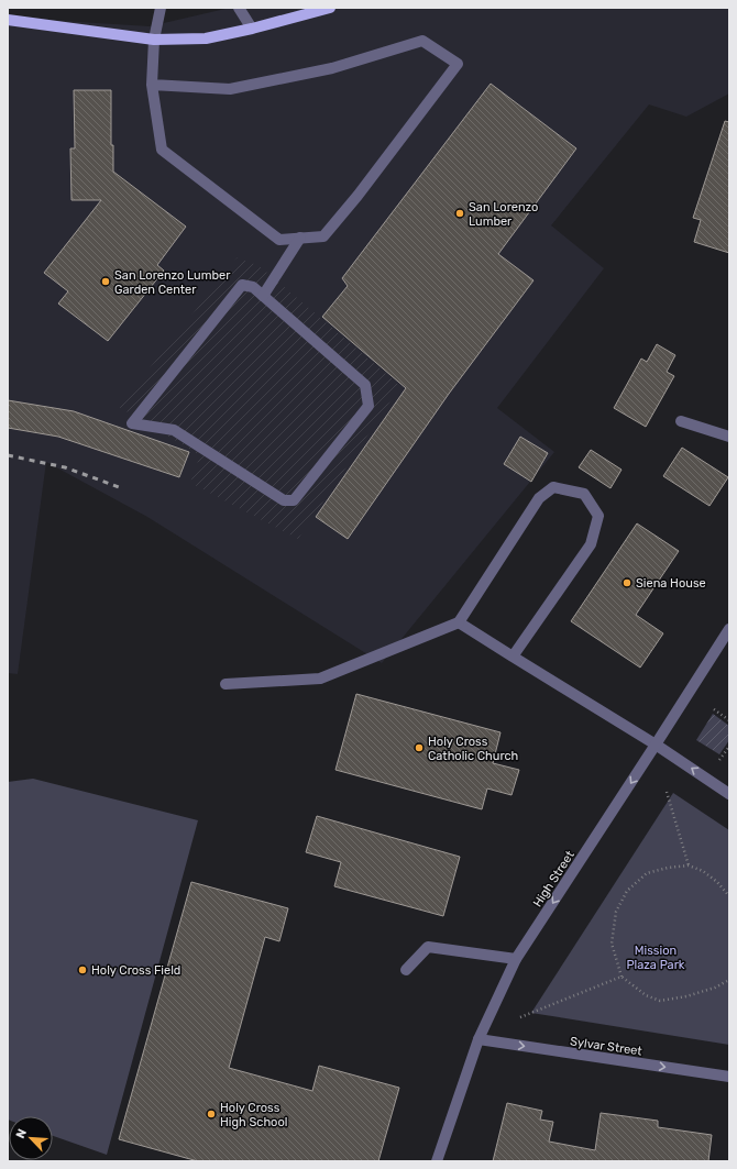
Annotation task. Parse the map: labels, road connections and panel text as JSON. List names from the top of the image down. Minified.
{"streets":{"street":["High Street","Sylvar Street"]},"crossings":[["High Street","Sylvar Street"]],"one_way":["High Street","Sylvar Street"],"parks":["Mission Plaza Park"],"places":["San Lorenzo Lumber","San Lorenzo Lumber Garden Center","Siena House","Holy Cross Catholic Church","Holy Cross Field","Holy Cross High School"],"north":"top left"}
